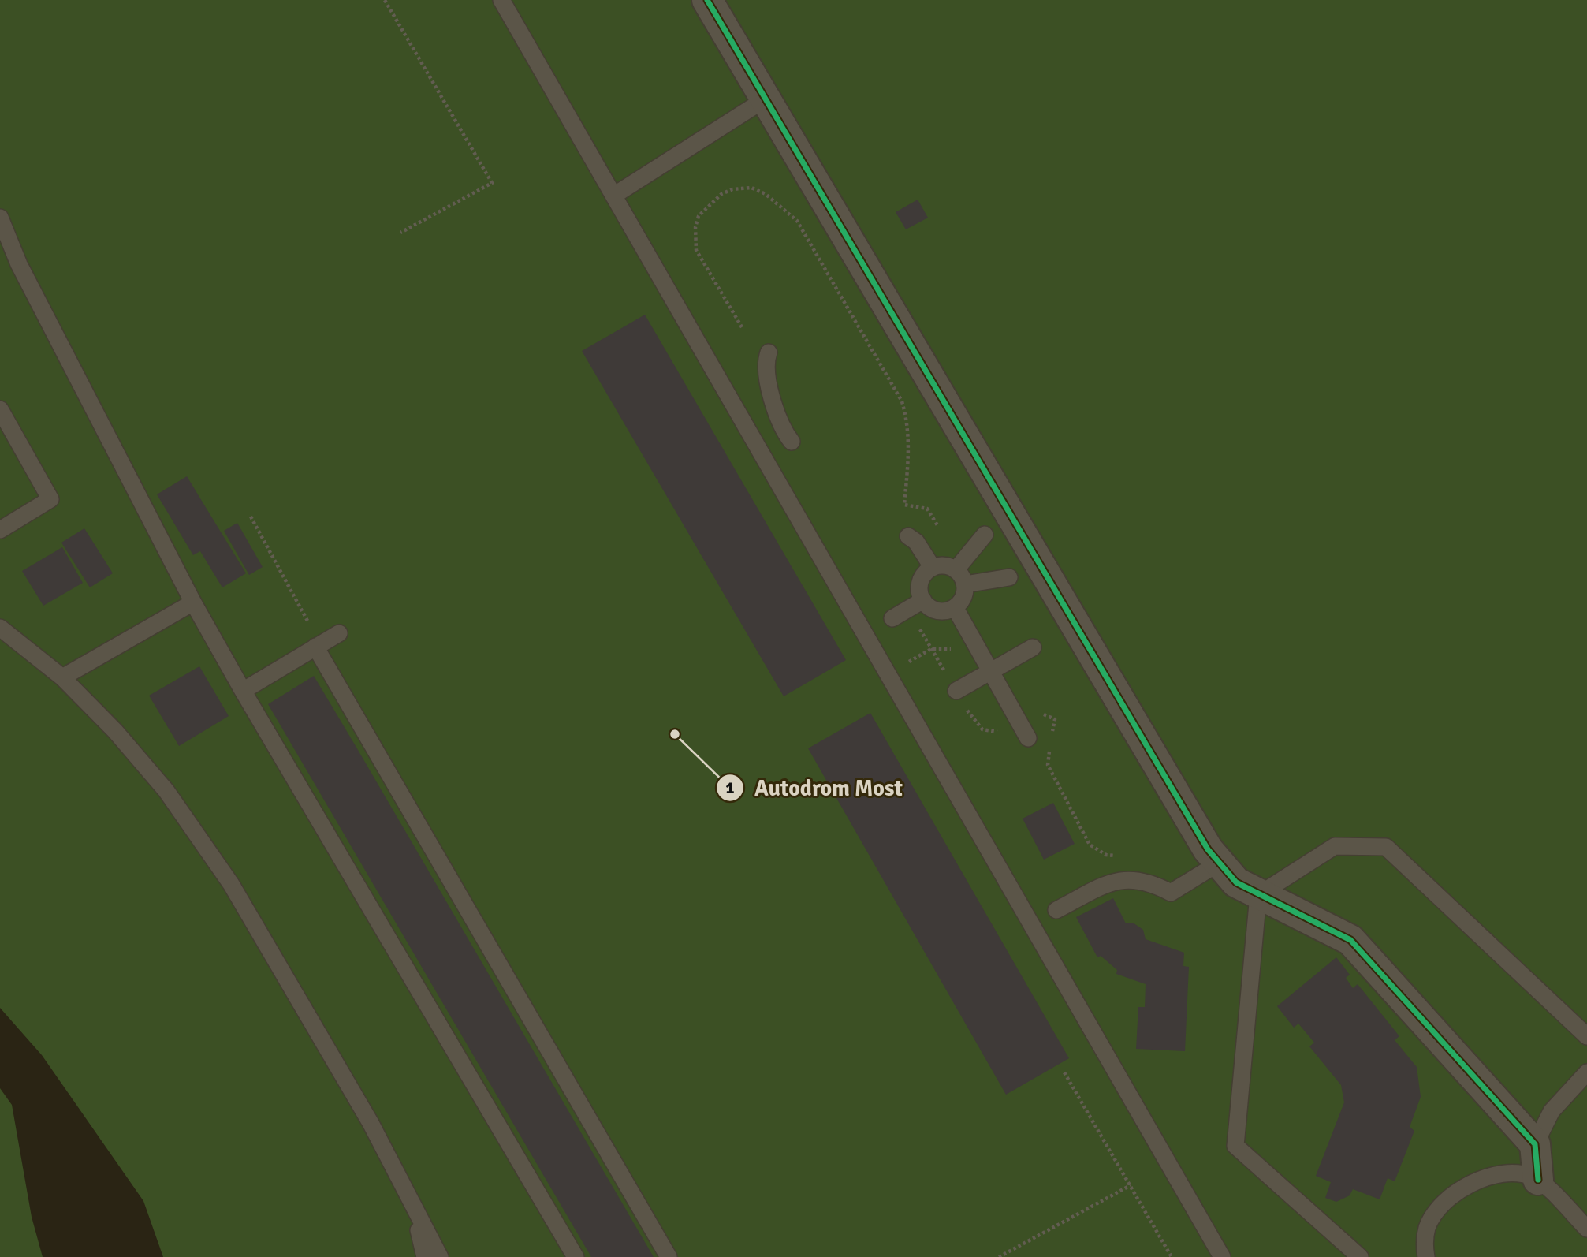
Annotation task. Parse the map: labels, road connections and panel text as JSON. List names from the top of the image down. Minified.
{"places":["Autodrom Most"]}
